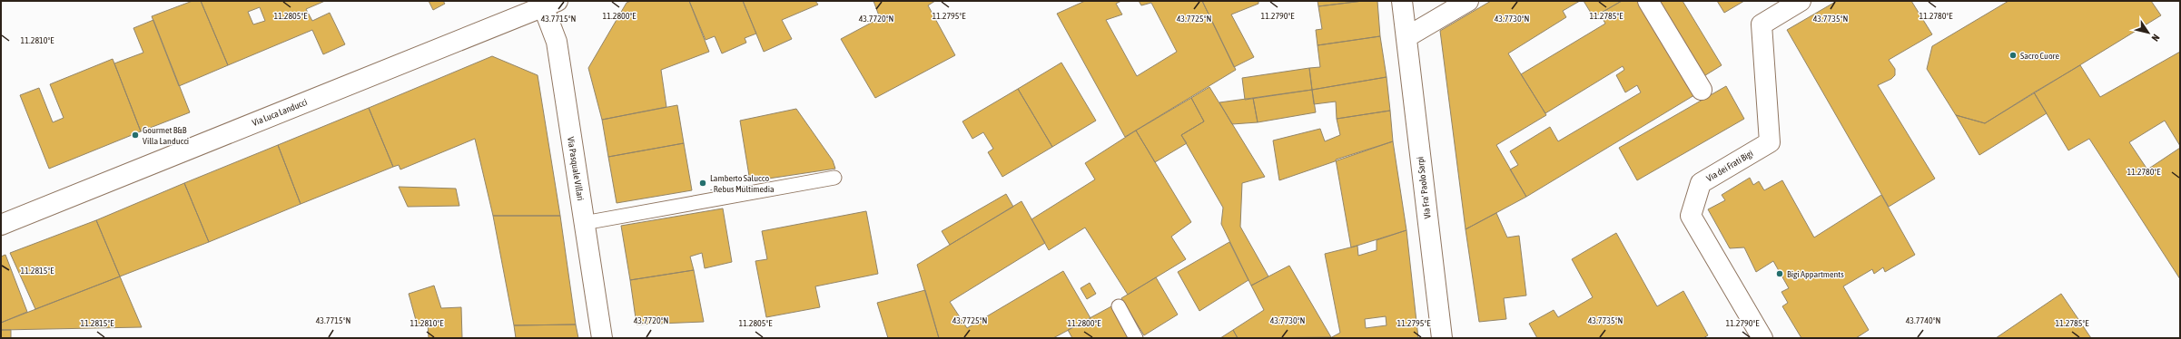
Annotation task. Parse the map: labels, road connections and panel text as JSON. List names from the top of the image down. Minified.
{"streets":{"street":["Via Luca Landucci","Via dei Frati Bigi","Via Pasquale Villari","Via Fra' Paolo Sarpi"]},"crossings":[["Via Luca Landucci","Via Pasquale Villari"]],"places":["Sacro Cuore","Gourmet B&B Villa Landucci","Lamberto Salucco - Rebus Multimedia","Bigi Appartments"],"north":"bottom right","coordinates":["11.2805°E","11.2800°E","11.2795°E","11.2790°E","11.2785°E","11.2780°E","43.7715°N","43.7720°N","43.7725°N","43.7730°N","43.7735°N","11.2810°E","11.2815°E","43.7740°N"]}
